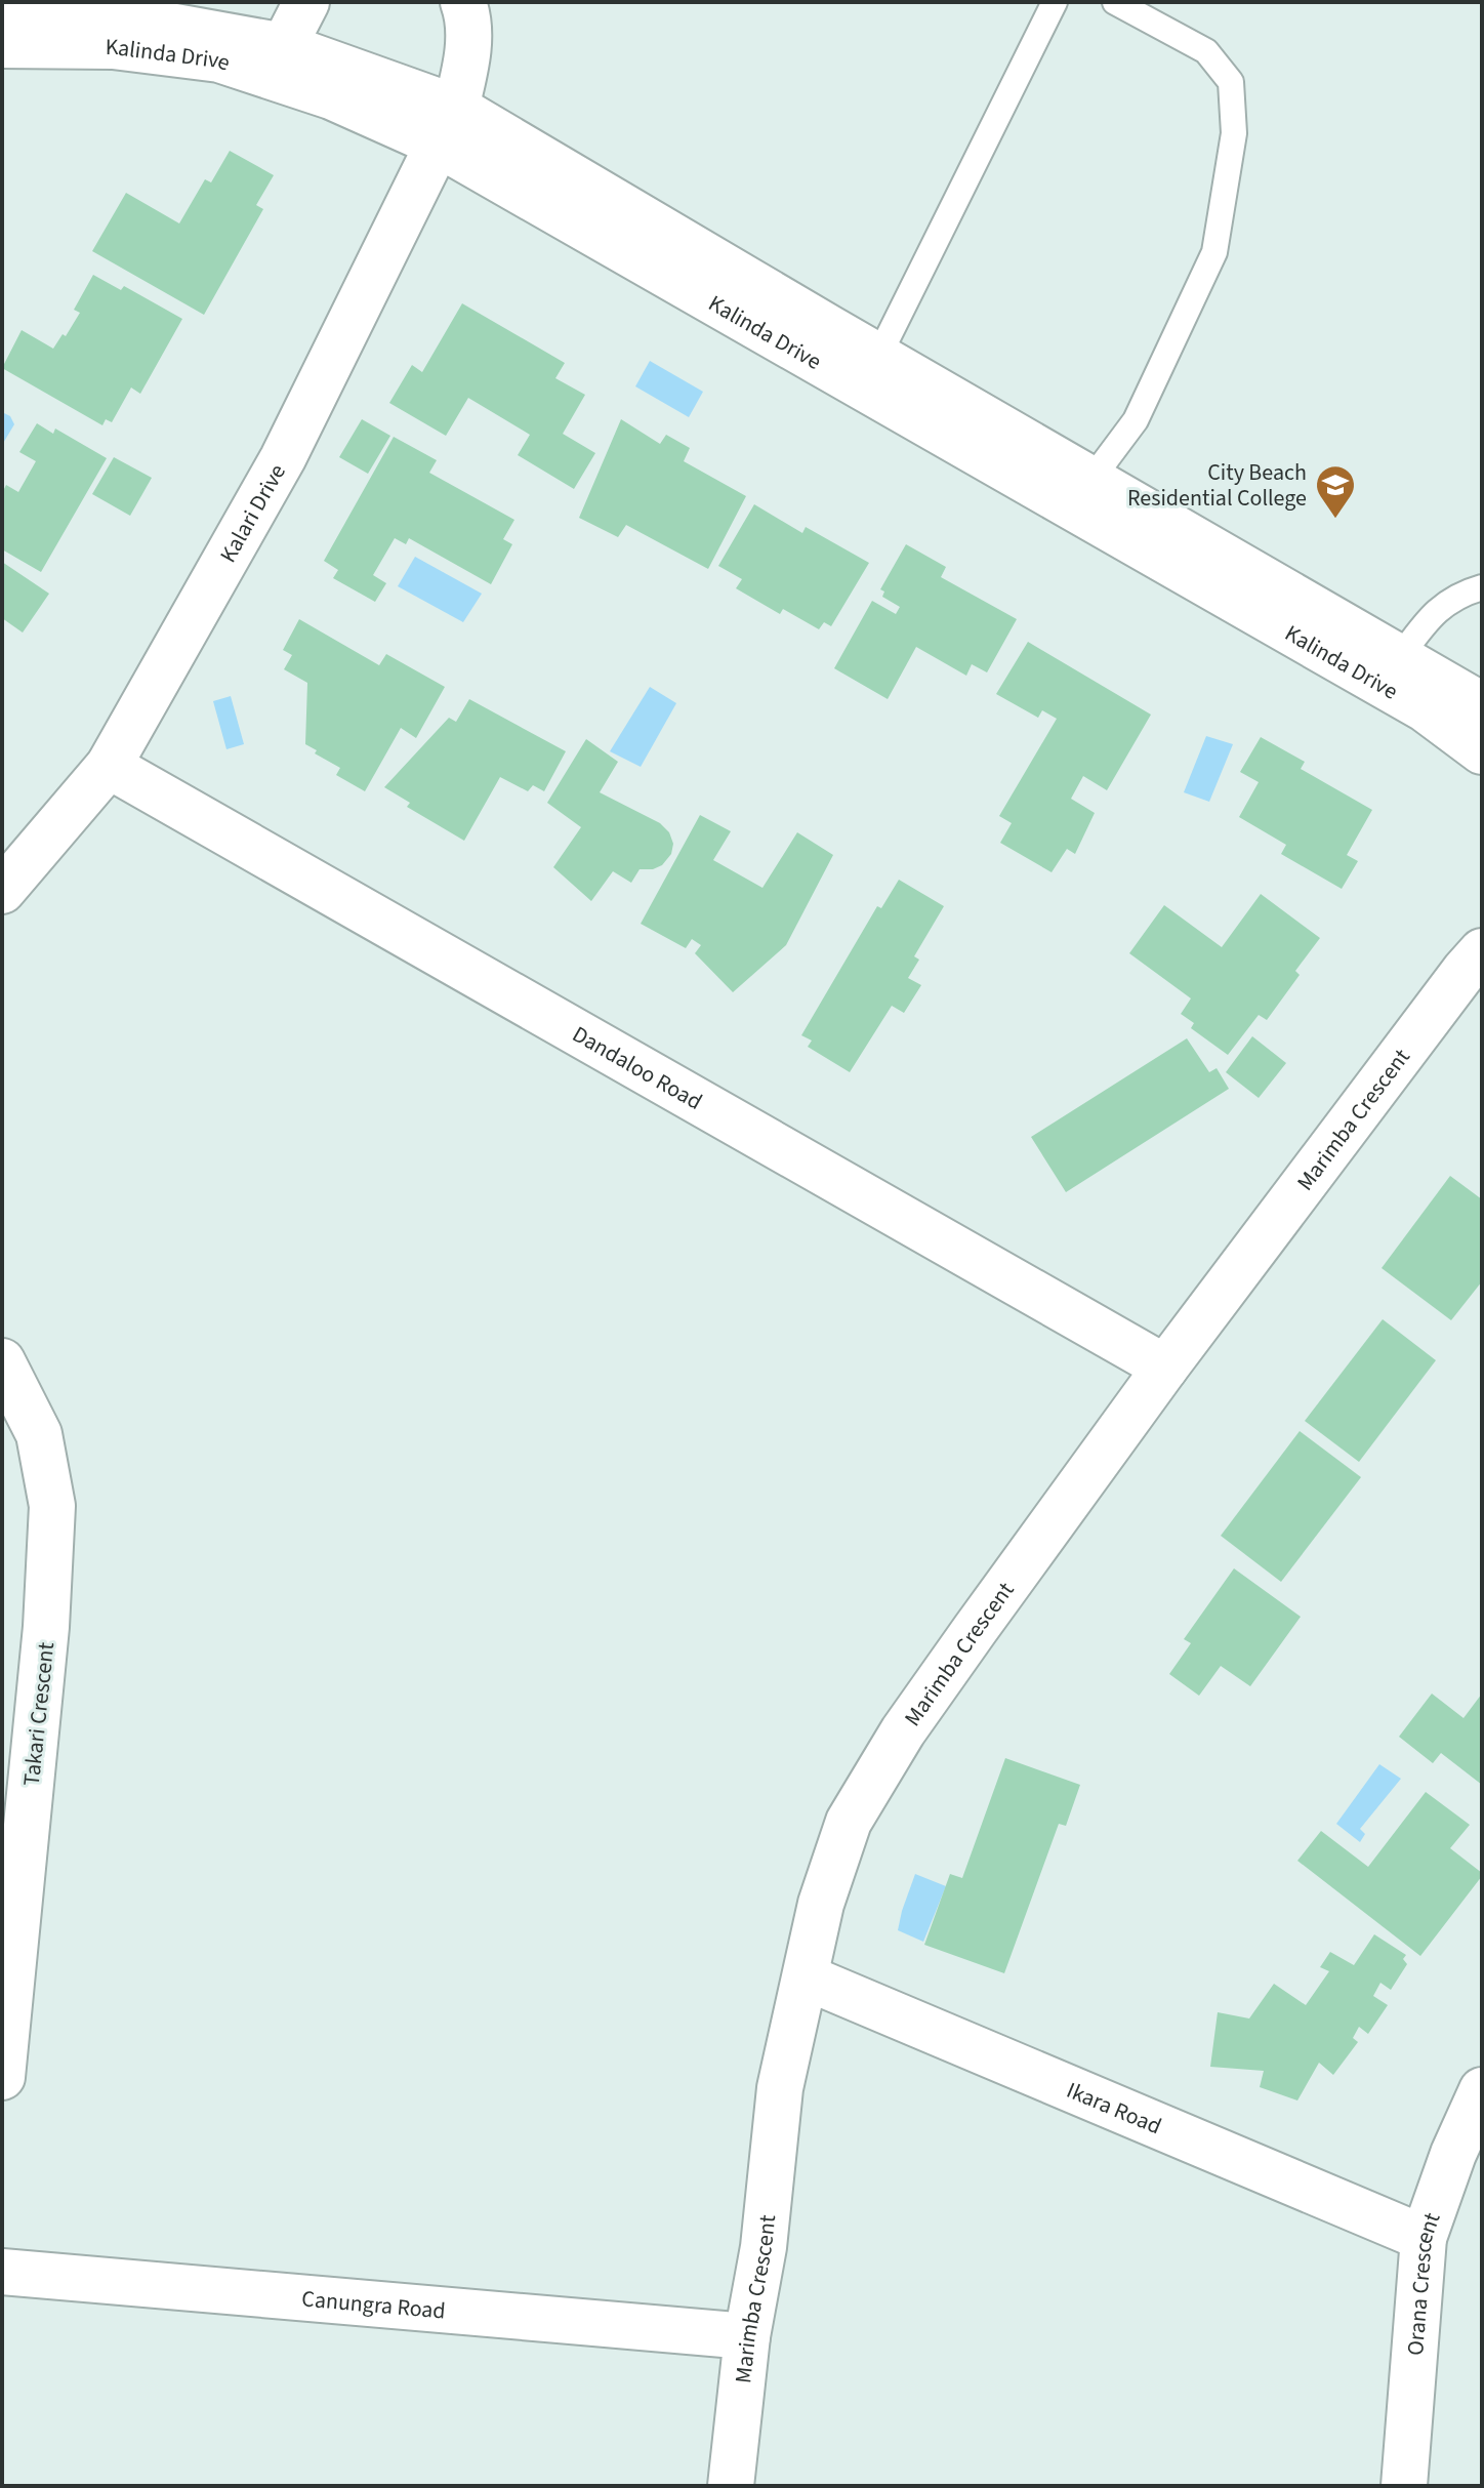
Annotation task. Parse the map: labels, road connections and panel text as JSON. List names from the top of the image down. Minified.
{"streets":{"street":["Kalinda Drive","Kalari Drive","Dandaloo Road","Marimba Crescent","Takari Crescent","Ikara Road","Orana Crescent","Canungra Road"]},"crossings":[["Kalinda Drive","Kalari Drive"],["Kalari Drive","Dandaloo Road"],["Dandaloo Road","Marimba Crescent"],["Marimba Crescent","Ikara Road"],["Marimba Crescent","Canungra Road"],["Ikara Road","Orana Crescent"]],"places":{"school or university":["City Beach Residential College"]}}
